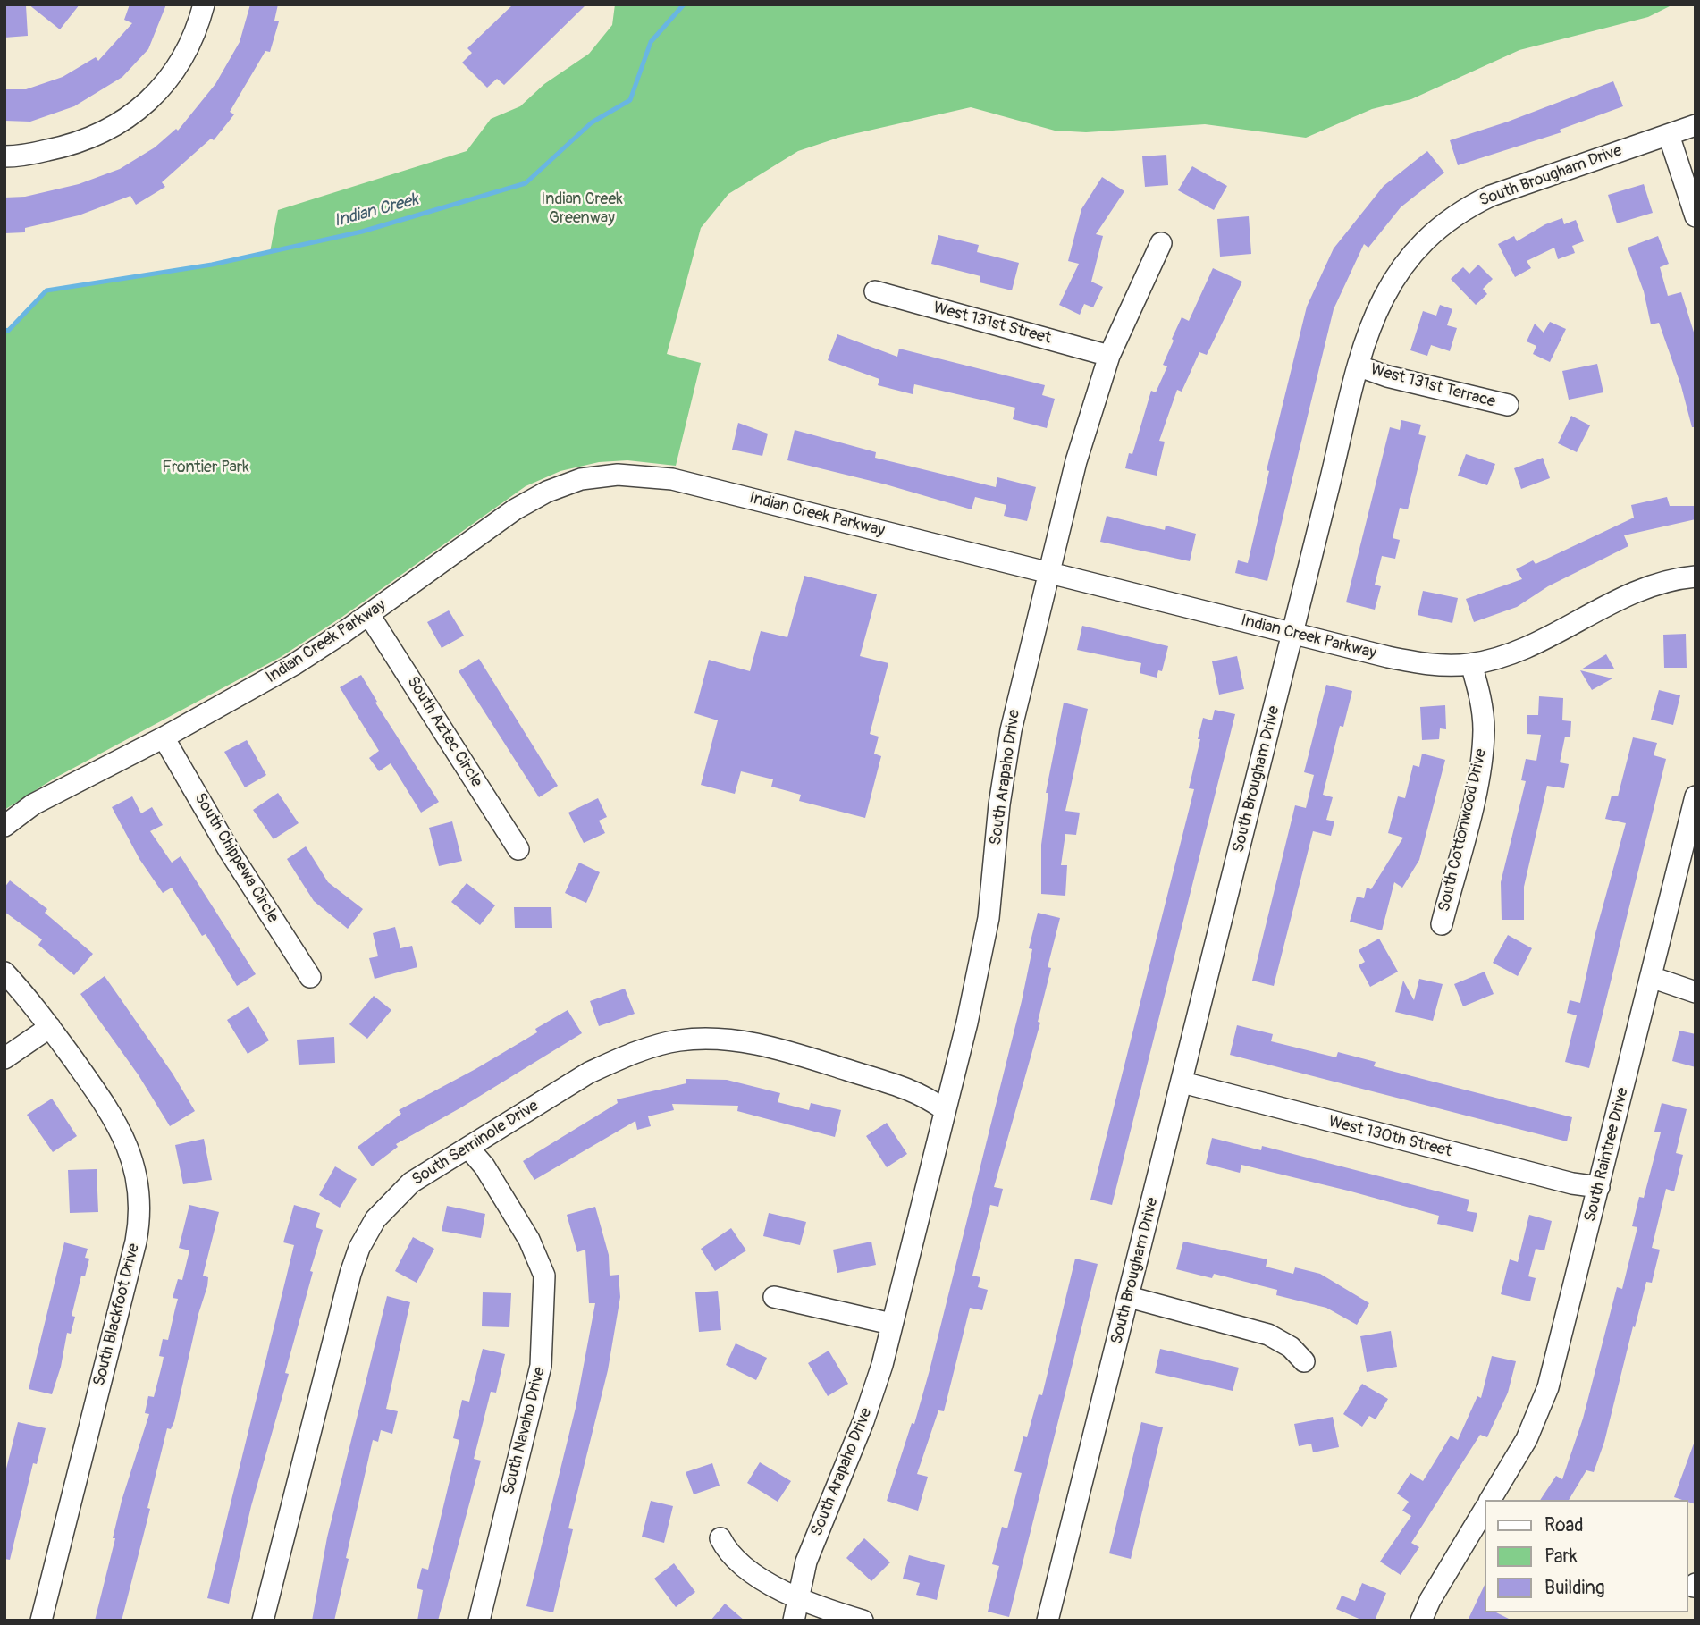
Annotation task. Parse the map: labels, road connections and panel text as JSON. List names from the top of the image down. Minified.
{"streets":{"street":["South Brougham Drive","West 131st Street","West 131st Terrace","Indian Creek Parkway","South Aztec Circle","South Arapaho Drive","South Cottonwood Drive","South Chippewa Circle","West 130th Street","South Seminole Drive","South Raintree Drive","South Blackfoot Drive","South Navaho Drive"]},"crossings":[["South Brougham Drive","West 131st Terrace"],["South Brougham Drive","Indian Creek Parkway"],["South Brougham Drive","West 130th Street"],["West 131st Street","South Arapaho Drive"],["Indian Creek Parkway","South Aztec Circle"],["Indian Creek Parkway","South Arapaho Drive"],["Indian Creek Parkway","South Cottonwood Drive"],["Indian Creek Parkway","South Chippewa Circle"],["South Arapaho Drive","South Seminole Drive"],["West 130th Street","South Raintree Drive"],["South Seminole Drive","South Navaho Drive"]],"water":["Indian Creek"],"parks":["Indian Creek Greenway","Frontier Park"],"legend":["Road","Park","Building"]}
